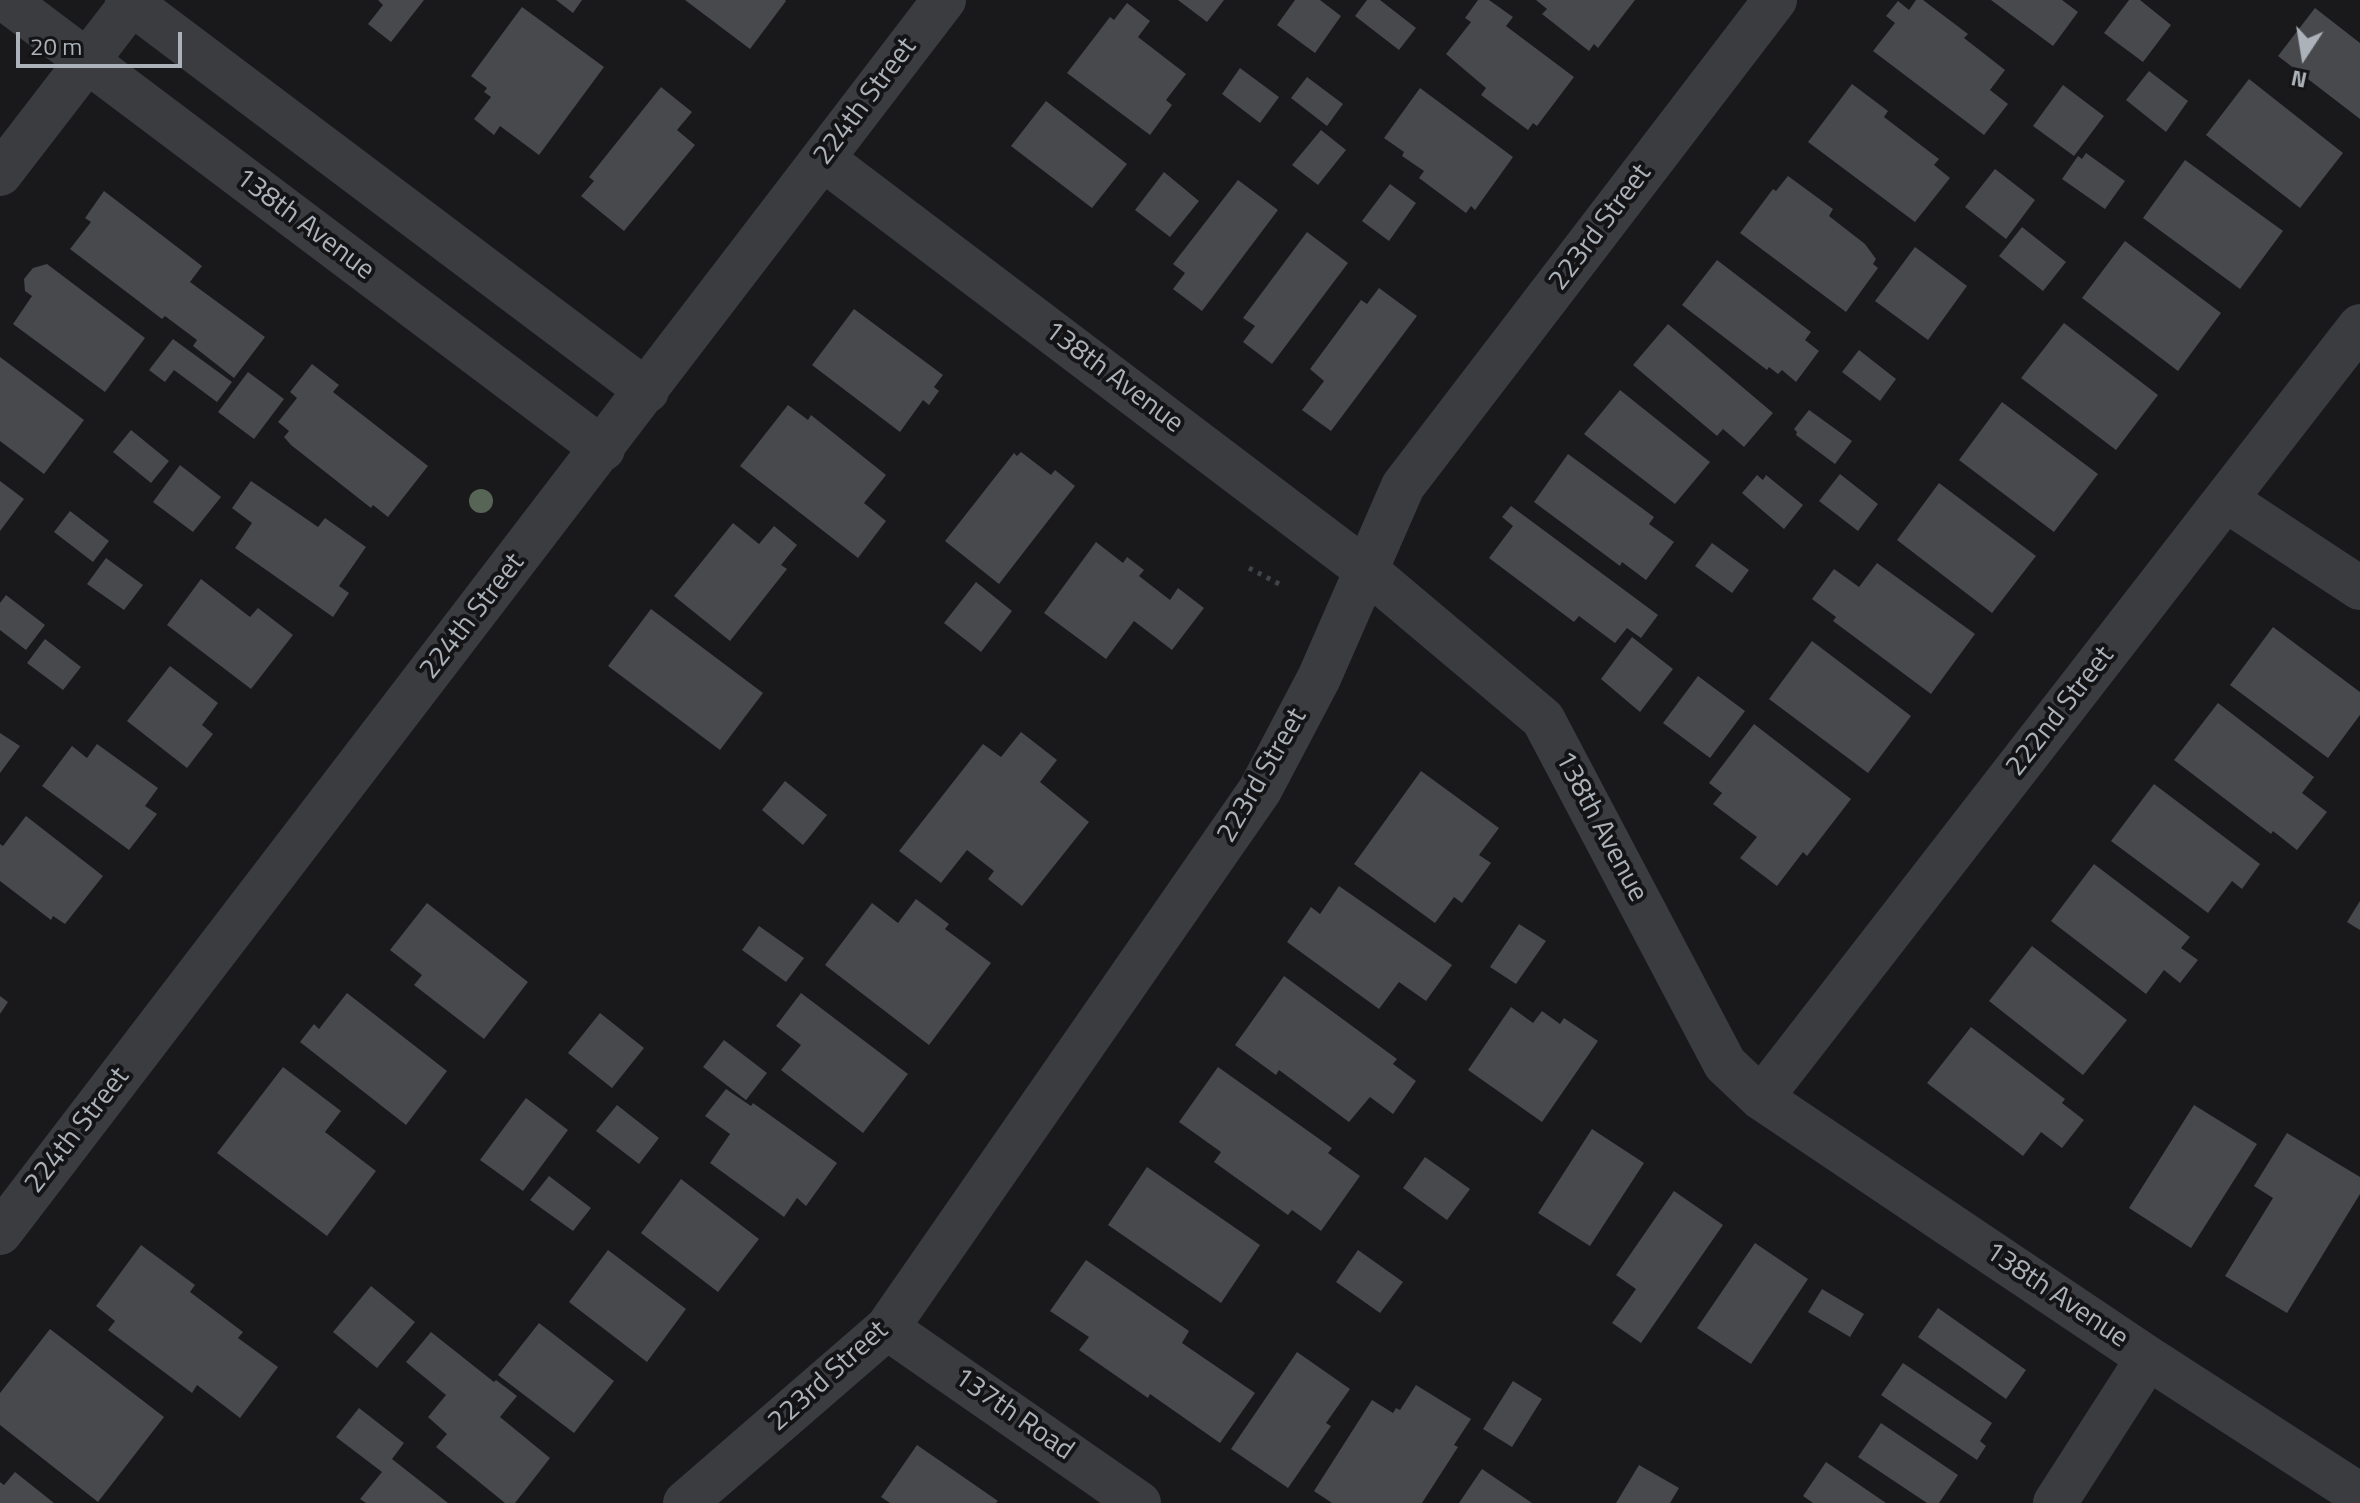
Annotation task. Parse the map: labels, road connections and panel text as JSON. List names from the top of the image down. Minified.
{"streets":{"street":["224th Street","138th Avenue","223rd Street","222nd Street","137th Road"]},"crossings":[["224th Street","138th Avenue"],["138th Avenue","223rd Street"],["138th Avenue","222nd Street"],["223rd Street","137th Road"]],"scale_bar":"20 m","north":"bottom"}
